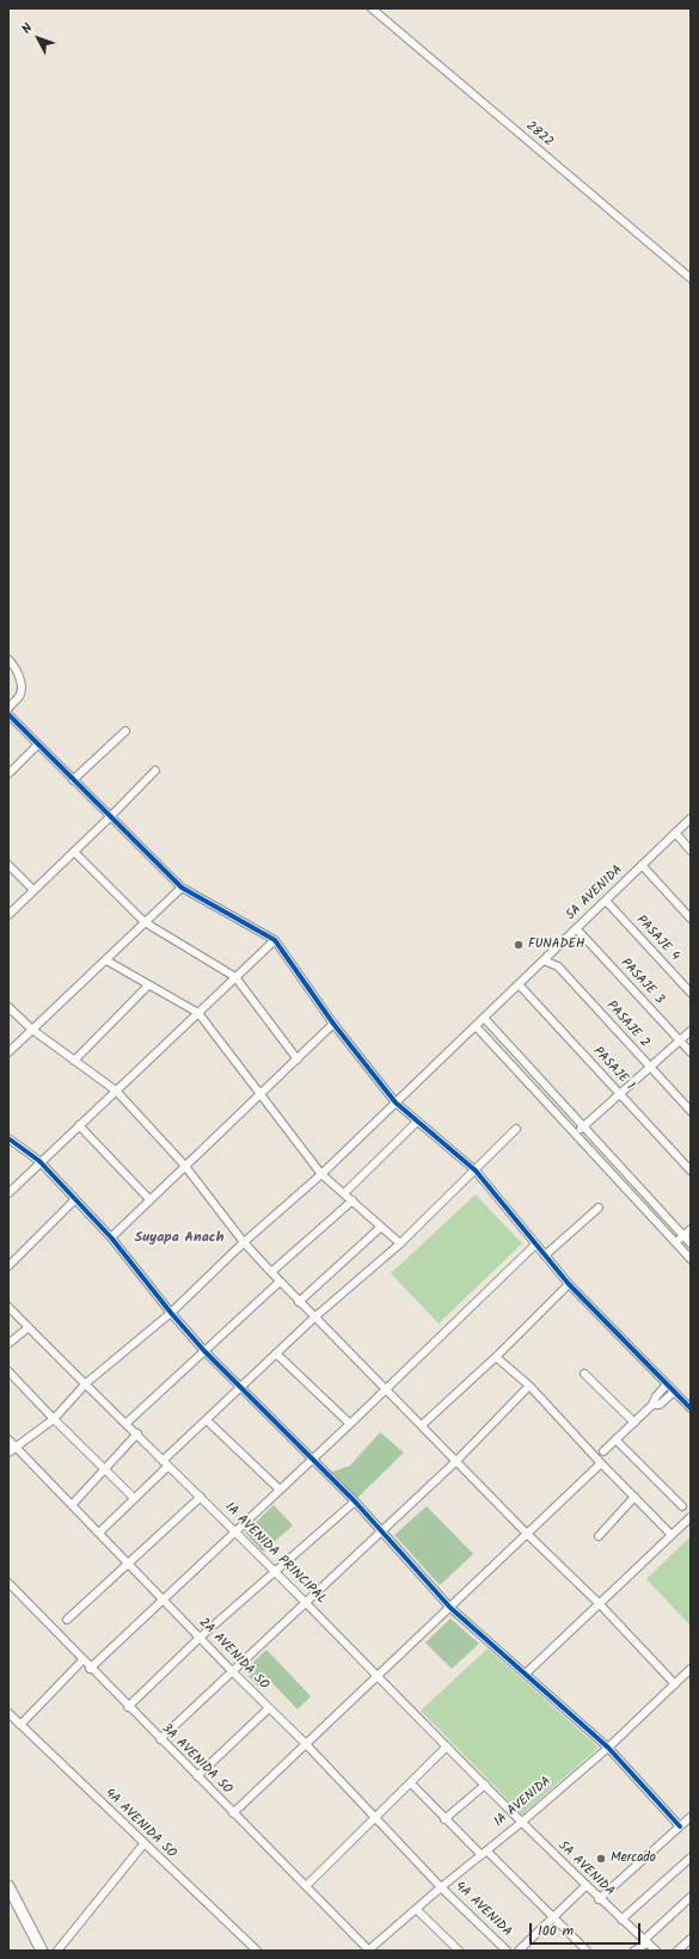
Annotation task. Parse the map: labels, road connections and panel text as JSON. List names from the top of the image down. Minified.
{"streets":{"street":["2822","5A AVENIDA","PASAJE 4","PASAJE 3","PASAJE 2","PASAJE 1","1A AVENIDA PRINCIPAL","2A AVENIDA SO","3A AVENIDA SO","1A AVENIDA","4A AVENIDA SO","4A AVENIDA"]},"crossings":[["5A AVENIDA","PASAJE 4"],["5A AVENIDA","PASAJE 3"],["5A AVENIDA","PASAJE 2"],["5A AVENIDA","PASAJE 1"],["5A AVENIDA","1A AVENIDA PRINCIPAL"],["5A AVENIDA","2A AVENIDA SO"],["5A AVENIDA","1A AVENIDA"],["1A AVENIDA PRINCIPAL","1A AVENIDA"],["2A AVENIDA SO","1A AVENIDA"],["2A AVENIDA SO","4A AVENIDA"],["3A AVENIDA SO","1A AVENIDA"],["1A AVENIDA","4A AVENIDA"]],"districts":["Suyapa Anach"],"places":["FUNADEH","Mercado"],"scale_bar":"100 m","north":"top left"}
